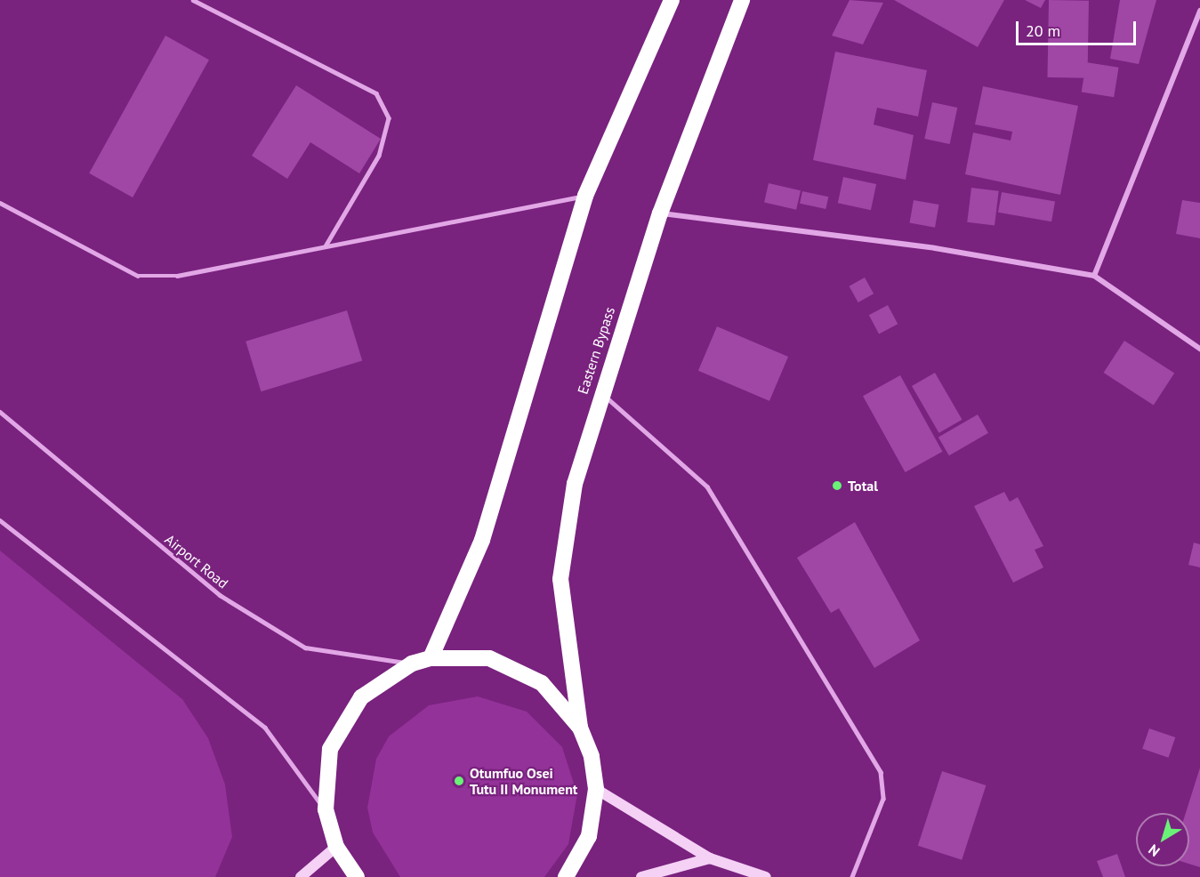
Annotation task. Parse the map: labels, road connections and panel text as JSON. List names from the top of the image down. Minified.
{"streets":{"highway":["Eastern Bypass"],"lane":["Airport Road"]},"places":["Total","Otumfuo Osei Tutu II Monument"],"scale_bar":"20 m","north":"bottom left"}
